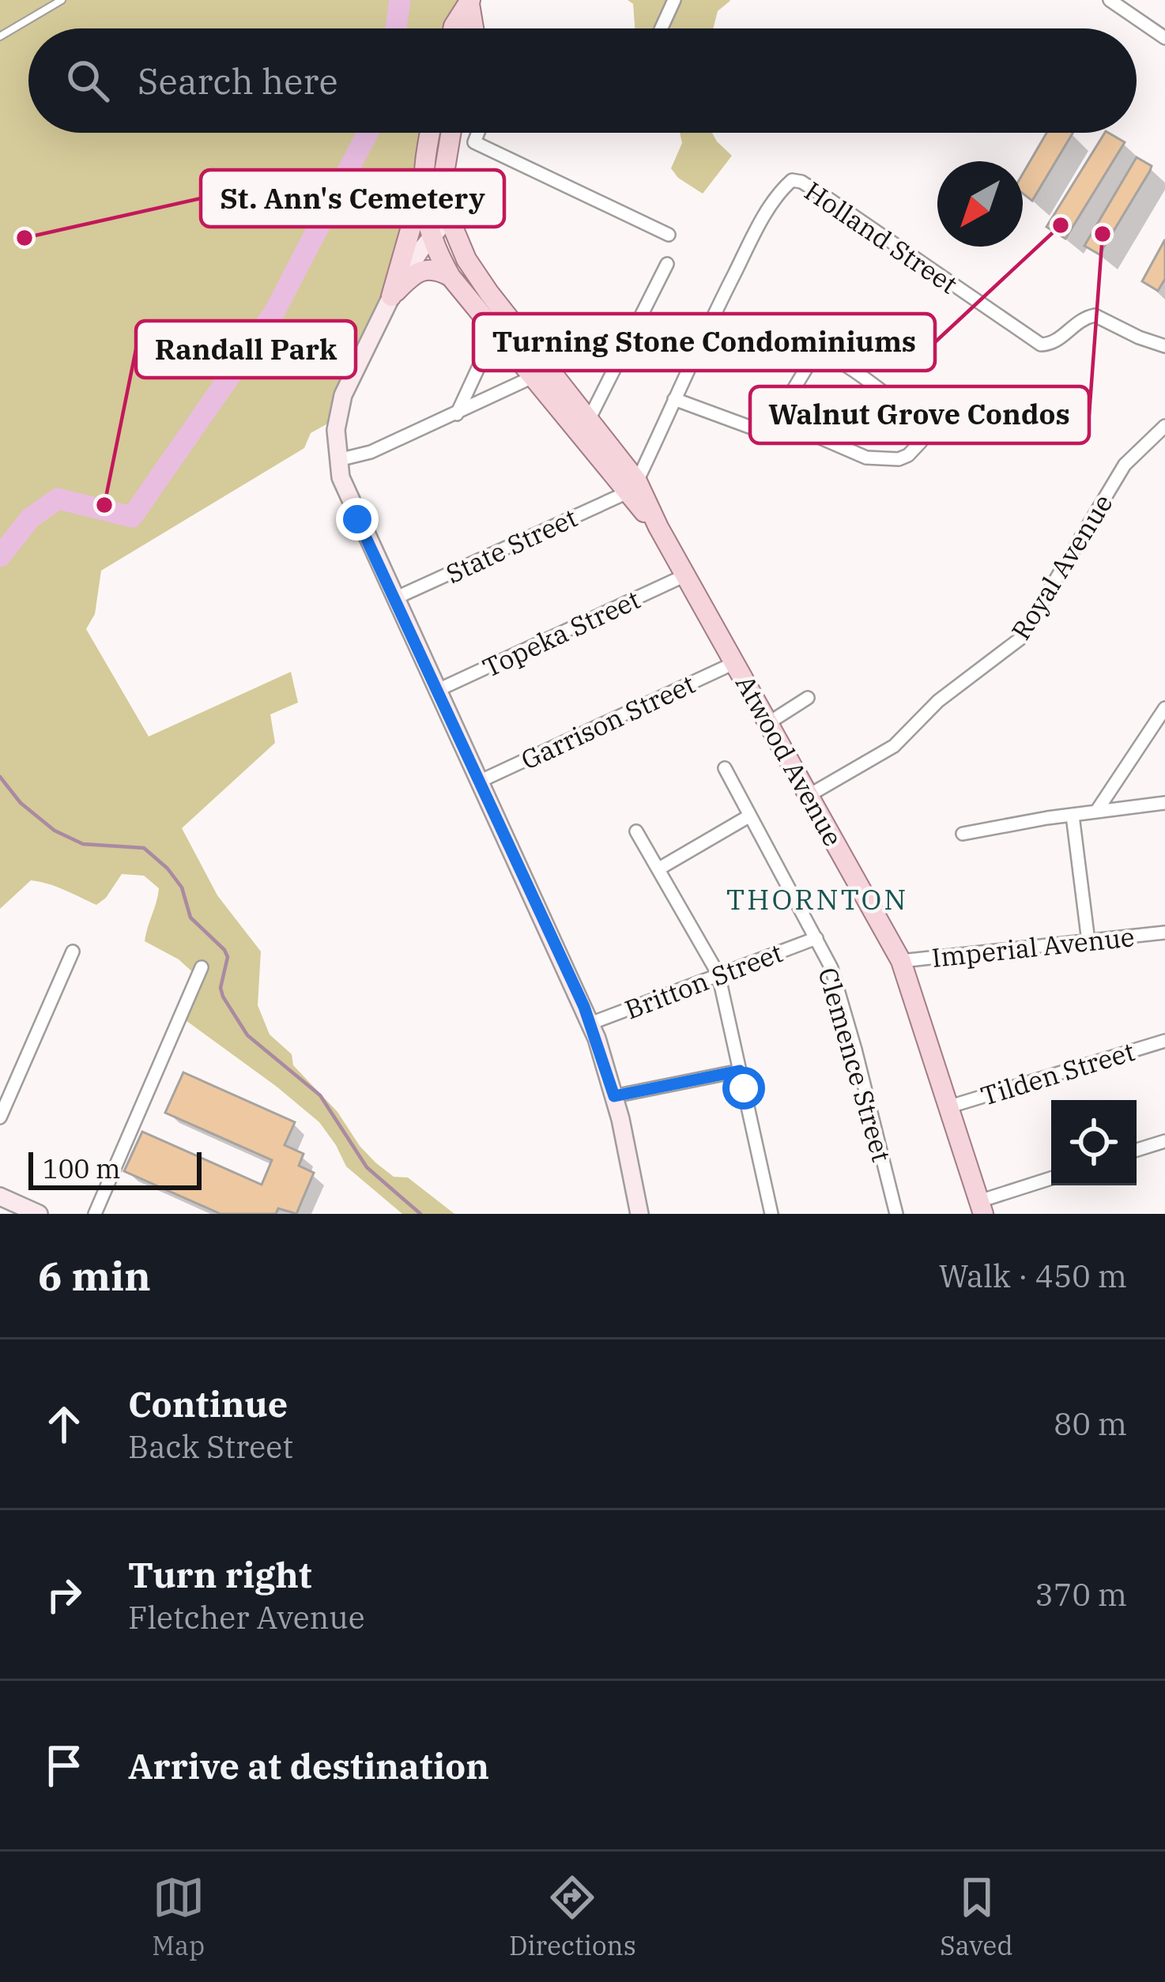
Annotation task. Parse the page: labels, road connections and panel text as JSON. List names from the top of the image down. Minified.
{"streets":{"main road":["Atwood Avenue"],"street":["Holland Street","State Street","Royal Avenue","Topeka Street","Garrison Street","Imperial Avenue","Britton Street","Clemence Street","Tilden Street"]},"crossings":[["State Street","Atwood Avenue"],["Royal Avenue","Atwood Avenue"],["Topeka Street","Atwood Avenue"],["Garrison Street","Atwood Avenue"],["Atwood Avenue","Imperial Avenue"],["Atwood Avenue","Tilden Street"],["Britton Street","Clemence Street"]],"districts":["THORNTON"],"places":["Turning Stone Condominiums","Walnut Grove Condos","St. Ann's Cemetery","Randall Park"],"scale_bar":"100 m","north":"bottom left","page":{"search":"Search here","scale":"100 m","heading":["6 min","Walk · 450 m"],"list":[["Continue","Back Street","80 m"],["Turn right","Fletcher Avenue","370 m"],"Arrive at destination"],"nav":["Map","Directions","Saved"]}}
